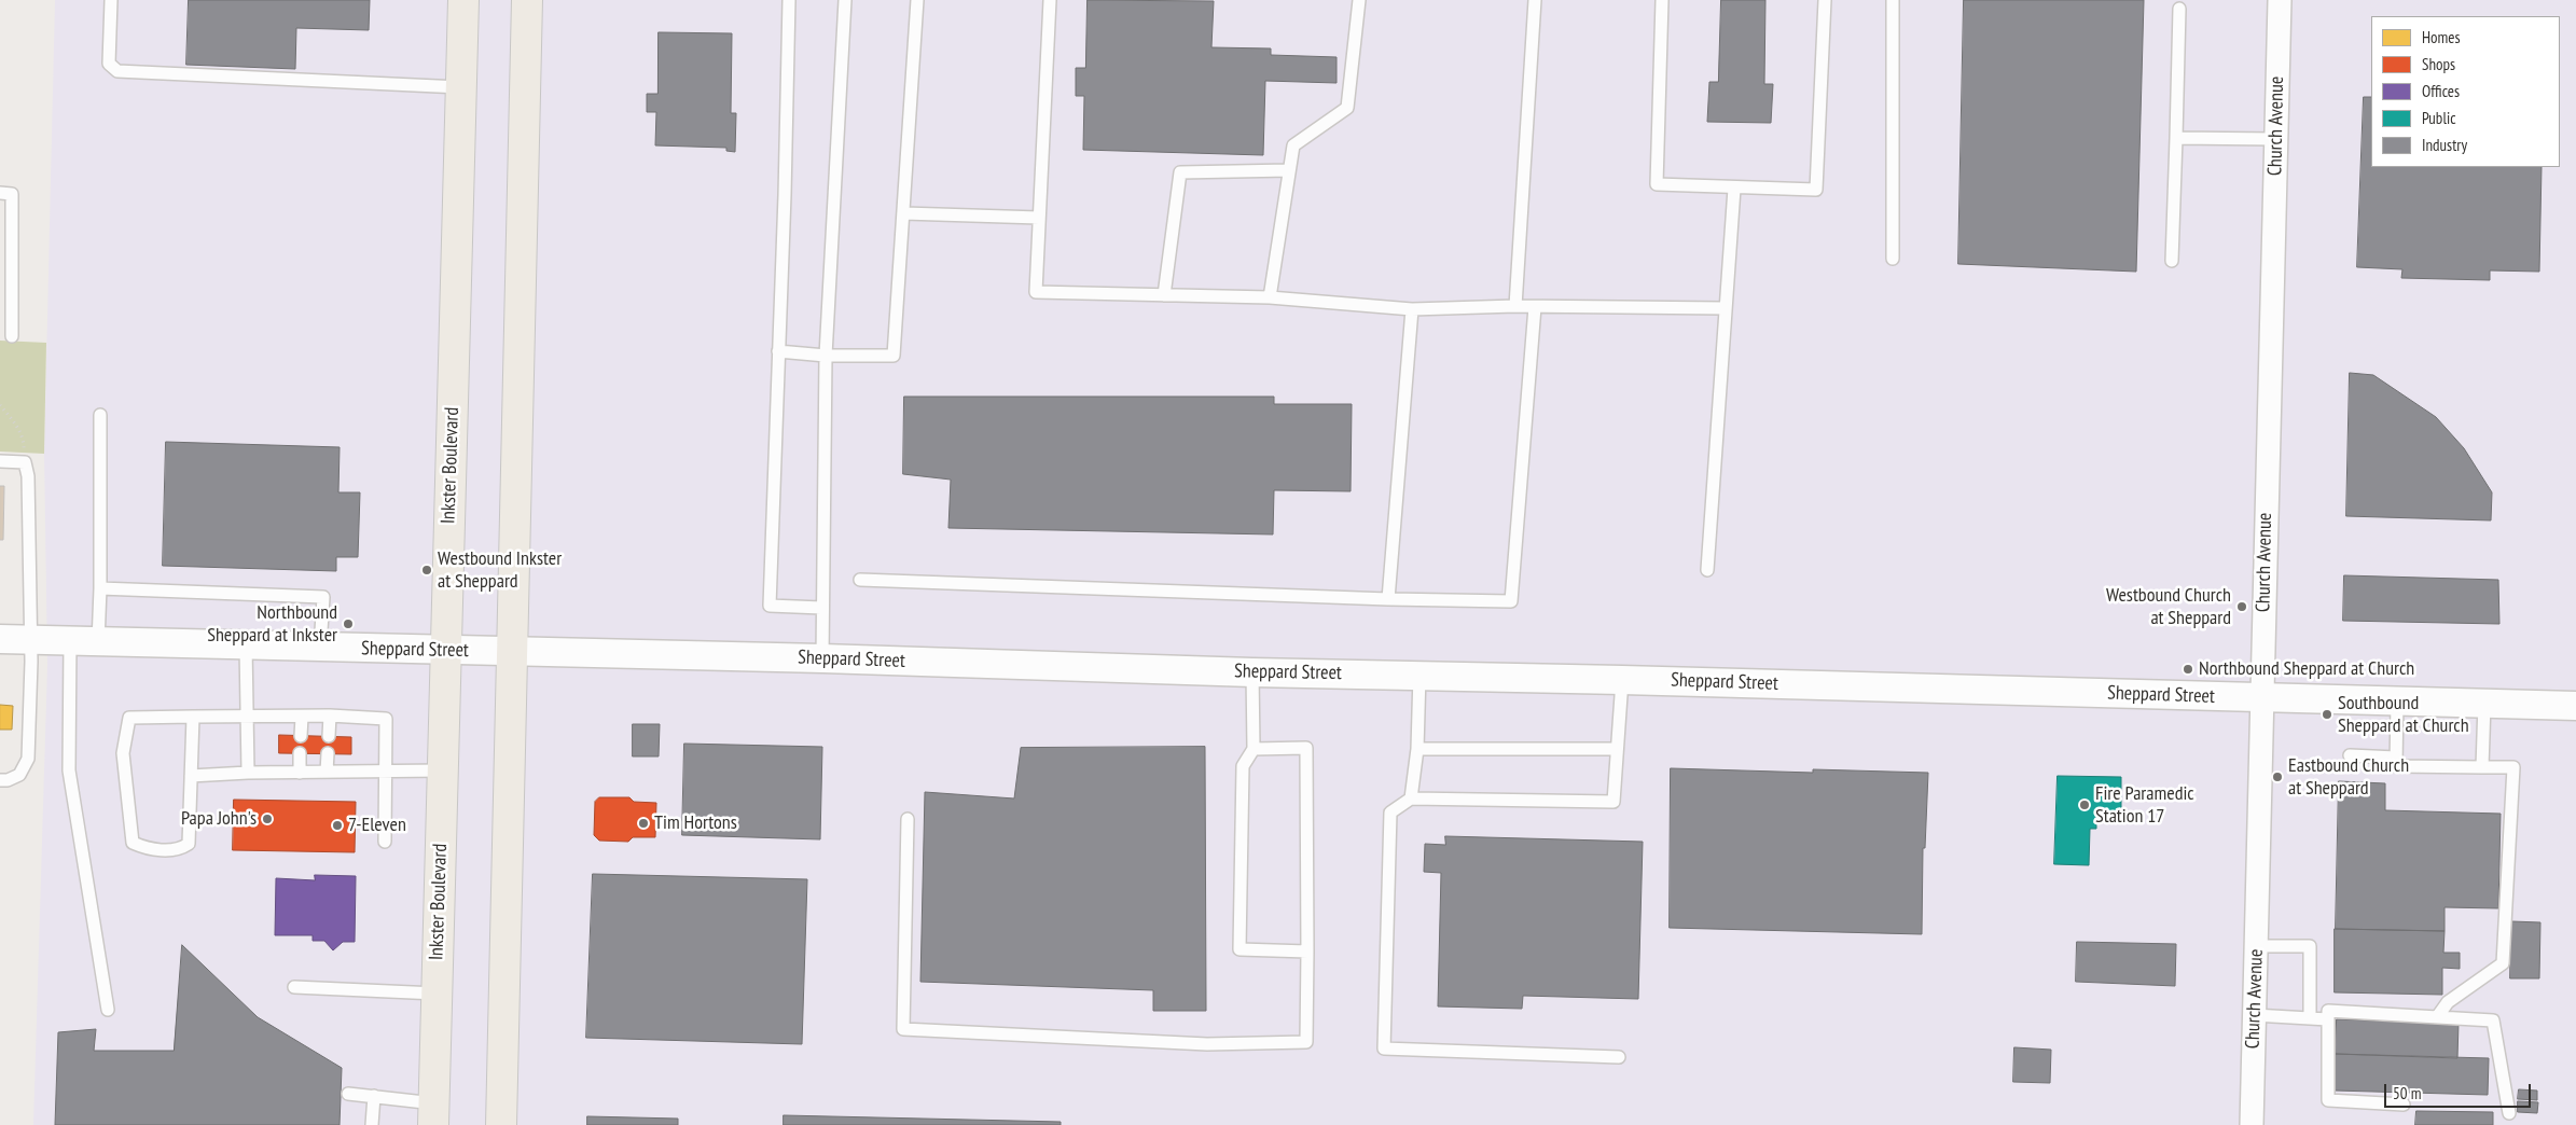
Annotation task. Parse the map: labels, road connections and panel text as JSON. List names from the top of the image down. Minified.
{"streets":{"main road":["Inkster Boulevard"],"street":["Church Avenue","Sheppard Street"]},"crossings":[["Church Avenue","Sheppard Street"],["Inkster Boulevard","Sheppard Street"]],"places":["Westbound Inkster at Sheppard","Westbound Church at Sheppard","Northbound Sheppard at Inkster","Northbound Sheppard at Church","Southbound Sheppard at Church","Eastbound Church at Sheppard","Fire Paramedic Station 17","Papa John's","Tim Hortons","7-Eleven"],"legend":["Homes","Shops","Offices","Public","Industry"],"scale_bar":"50 m"}
